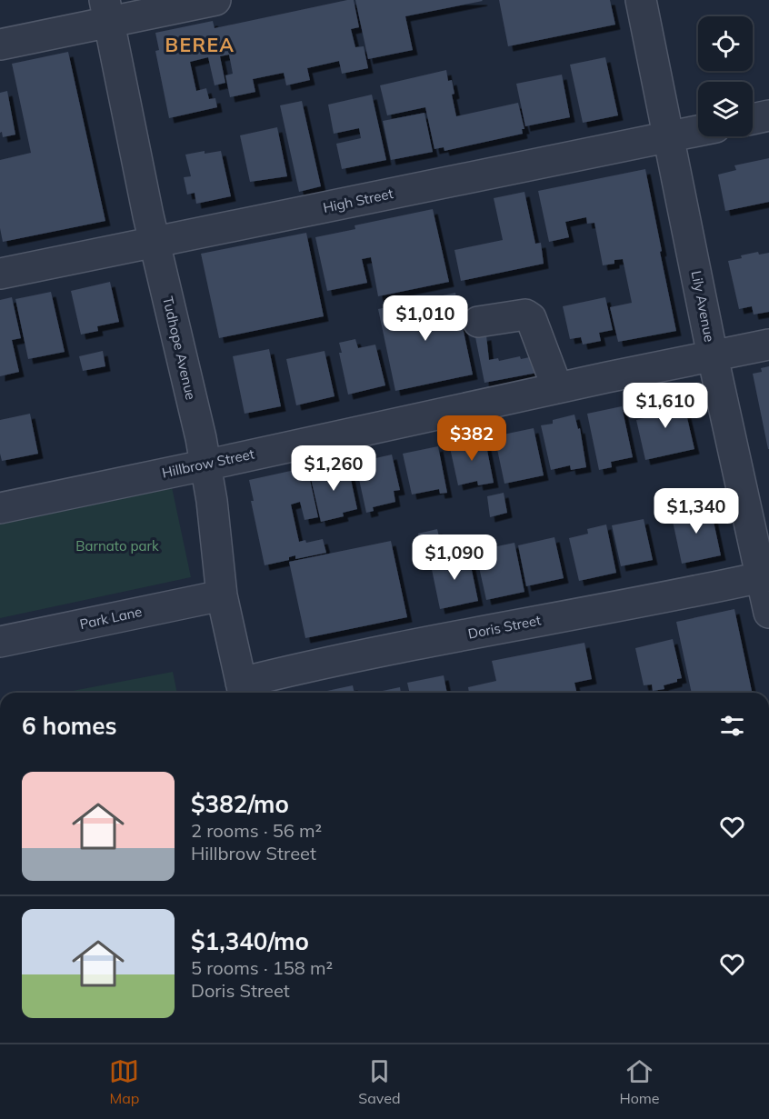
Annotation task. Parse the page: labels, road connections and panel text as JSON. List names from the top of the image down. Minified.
{"streets":{"street":["High Street","Lily Avenue","Tudhope Avenue","Hillbrow Street","Park Lane","Doris Street"]},"crossings":[["High Street","Lily Avenue"],["High Street","Tudhope Avenue"],["Lily Avenue","Hillbrow Street"],["Lily Avenue","Doris Street"],["Tudhope Avenue","Hillbrow Street"],["Tudhope Avenue","Park Lane"],["Tudhope Avenue","Doris Street"]],"districts":["BEREA"],"parks":["Barnato park"],"page":{"price":["$1,010","$1,610","$382","$1,260","$1,340","$1,090"],"heading":"6 homes","list":[{"name":"$382/mo","note":"2 rooms · 56 m² · Hillbrow Street"},{"name":"$1,340/mo","note":"5 rooms · 158 m² · Doris Street"}],"tabs":["Map","Saved","Home"]}}
